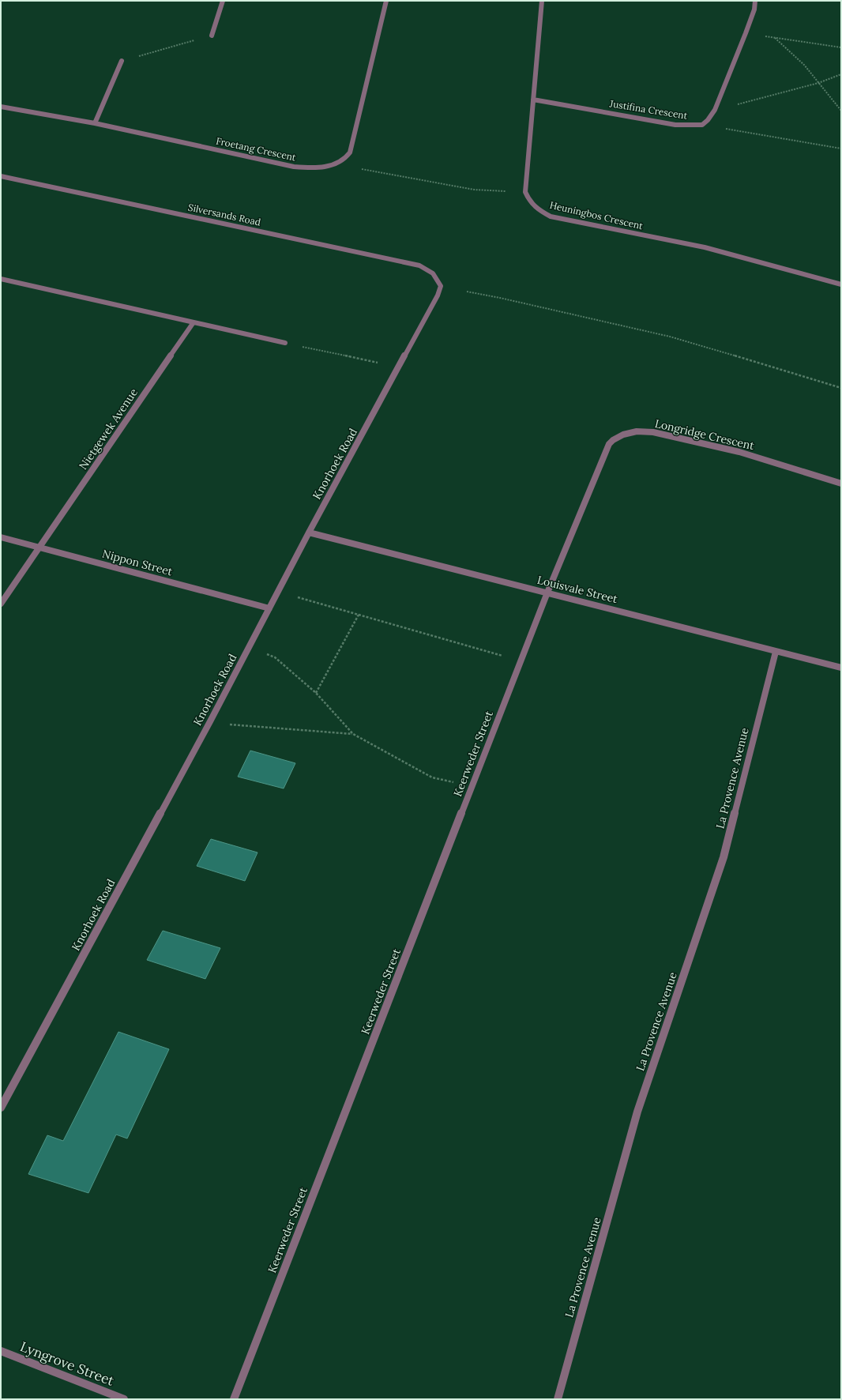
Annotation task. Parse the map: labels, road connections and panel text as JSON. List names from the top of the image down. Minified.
{"streets":{"street":["Justifina Crescent","Froetang Crescent","Silversands Road","Heuningbos Crescent","Nietgewek Avenue","Longridge Crescent","Knorhoek Road","Nippon Street","Louisvale Street","Keerweder Street","La Provence Avenue","Lyngrove Street"]},"crossings":[["Silversands Road","Knorhoek Road"],["Nietgewek Avenue","Nippon Street"],["Longridge Crescent","Louisvale Street"],["Longridge Crescent","Keerweder Street"],["Knorhoek Road","Nippon Street"],["Knorhoek Road","Louisvale Street"],["Louisvale Street","Keerweder Street"],["Louisvale Street","La Provence Avenue"]]}
